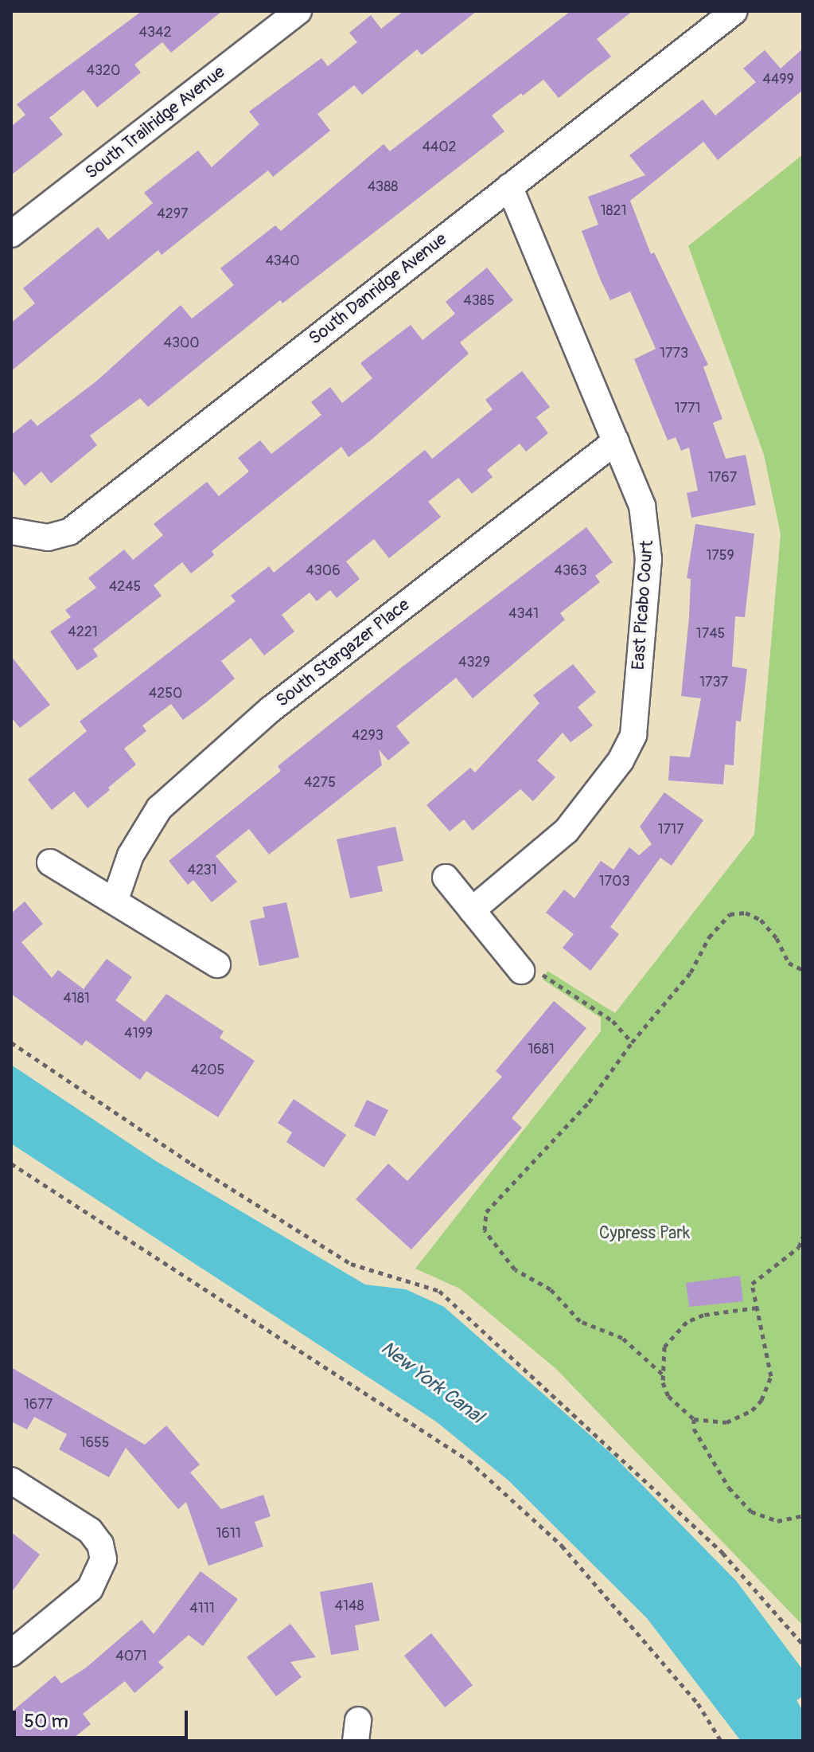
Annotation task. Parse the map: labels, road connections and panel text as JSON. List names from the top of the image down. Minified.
{"streets":{"street":["South Trailridge Avenue","South Danridge Avenue","East Picabo Court","South Stargazer Place"]},"crossings":[["South Danridge Avenue","East Picabo Court"],["East Picabo Court","South Stargazer Place"]],"water":["New York Canal"],"parks":["Cypress Park"],"house_numbers":["4342","4320","4499","4402","4388","1821","4297","4340","4385","4300","1773","1771","1767","1759","4306","4363","4245","4341","4221","1745","4329","1737","4250","4293","4275","1717","4231","1703","4181","4199","1681","4205","1677","1655","1611","4148","4111","4071"],"scale_bar":"50 m"}
